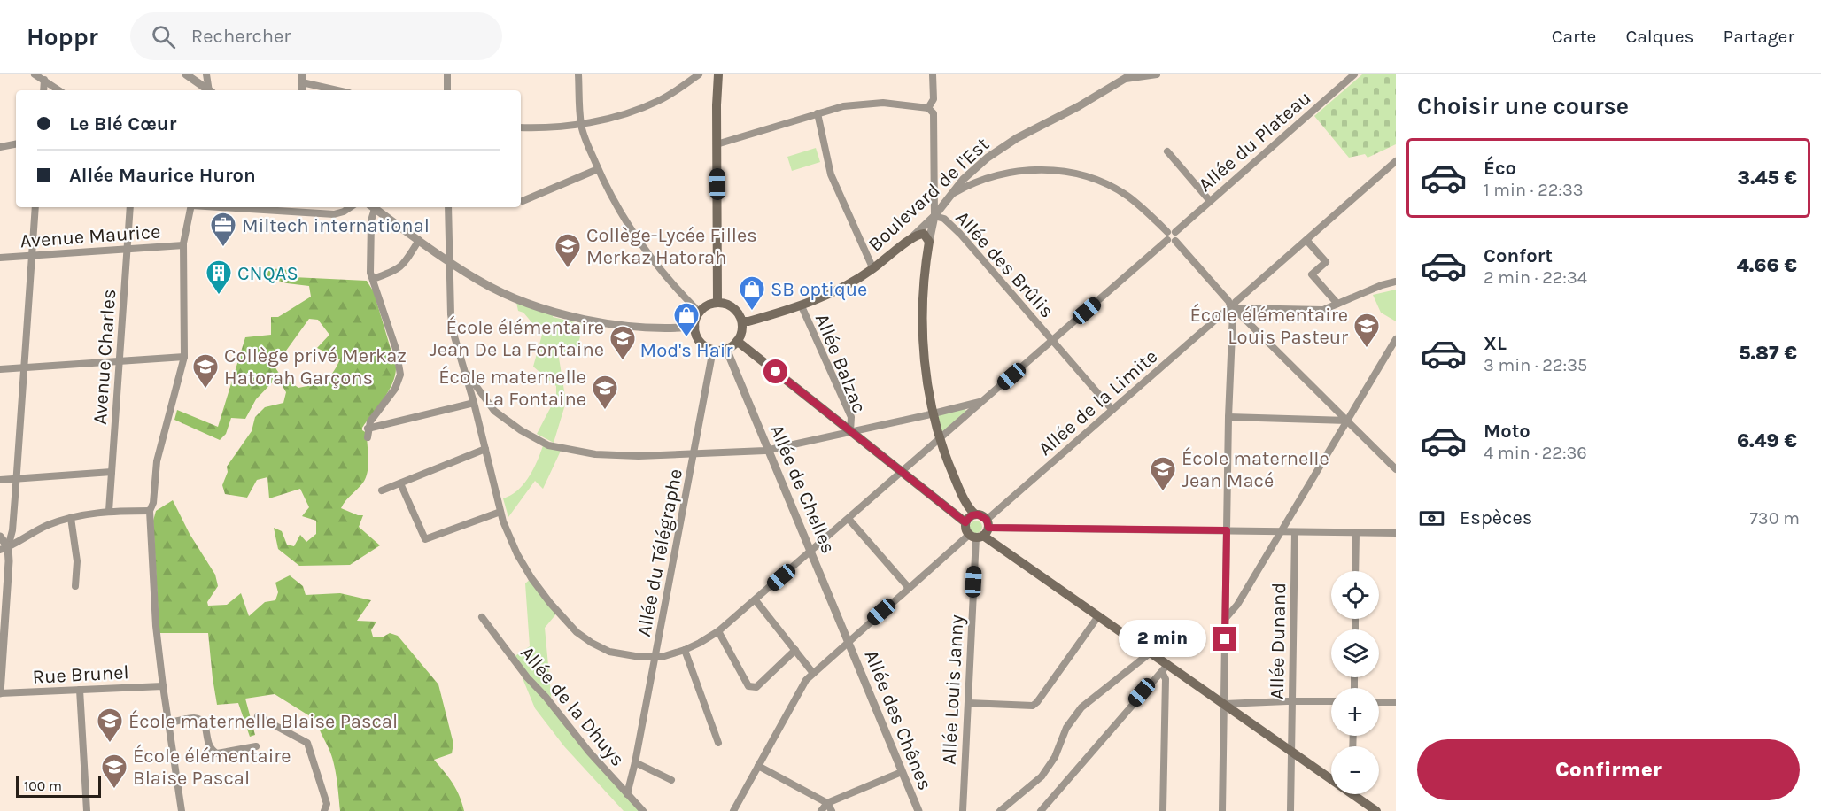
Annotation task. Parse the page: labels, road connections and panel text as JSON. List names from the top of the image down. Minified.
{"streets":{"main road":["Boulevard de l'Est"],"street":["Allée du Plateau","Avenue Maurice","Allée des Brûlis","Avenue Charles","Allée Balzac","Allée de la Limite","Allée de Chelles","Allée du Télégraphe","Allée Dunand","Rue Brunel","Allée Louis Janny","Allée de la Dhuys","Allée des Chênes"]},"crossings":[["Allée du Plateau","Allée des Brûlis"],["Allée du Plateau","Allée de Chelles"],["Allée du Plateau","Allée du Télégraphe"],["Boulevard de l'Est","Allée des Brûlis"],["Boulevard de l'Est","Allée Balzac"],["Boulevard de l'Est","Allée de Chelles"],["Boulevard de l'Est","Allée du Télégraphe"],["Avenue Maurice","Avenue Charles"],["Allée des Brûlis","Allée de la Limite"],["Allée de la Limite","Allée de Chelles"],["Allée de la Limite","Allée Louis Janny"],["Allée de la Limite","Allée des Chênes"],["Allée de Chelles","Allée du Télégraphe"],["Allée de Chelles","Allée des Chênes"],["Allée du Télégraphe","Allée de la Dhuys"]],"places":{"office":["Miltech international"],"school or university":["Collège-Lycée Filles Merkaz Hatorah","École élémentaire Louis Pasteur","École élémentaire Jean De La Fontaine","Collège privé Merkaz Hatorah Garçons","École maternelle La Fontaine","École maternelle Jean Macé","École maternelle Blaise Pascal","École élémentaire Blaise Pascal"],"building":["CNQAS"],"shop":["SB optique","Mod's Hair"]},"scale_bar":"100 m","page":{"header":"Hoppr","search":"Rechercher","nav":["Carte","Calques","Partager"],"heading":"Choisir une course","banner":["Le Blé Cœur","Allée Maurice Huron"],"list":[{"name":"Éco","note":"1 min · 22:33","value":"3.45 €"},{"name":"Confort","note":"2 min · 22:34","value":"4.66 €"},{"name":"XL","note":"3 min · 22:35","value":"5.87 €"},{"name":"Moto","note":"4 min · 22:36","value":"6.49 €"}],"pay":["Espèces","730 m"],"map_buttons":["+","−"],"bubble":"2 min","buttons":"Confirmer","scale":"100 m"}}
